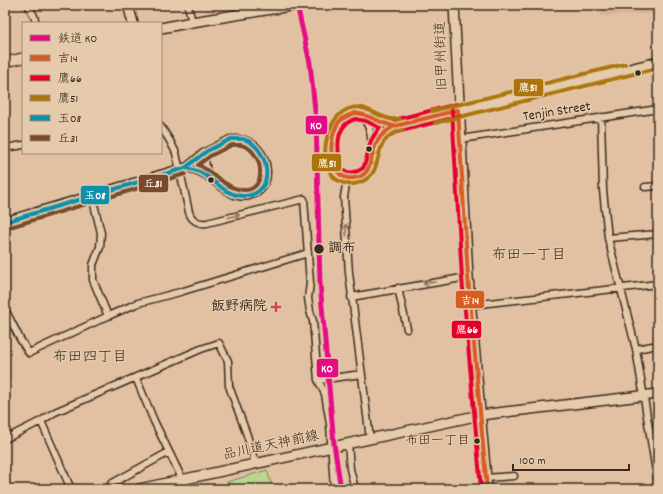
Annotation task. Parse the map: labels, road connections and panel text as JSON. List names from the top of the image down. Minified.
{"streets":{"street":["旧甲州街道","Tenjin Street","品川道天神前線"]},"crossings":[["旧甲州街道","Tenjin Street"],["旧甲州街道","品川道天神前線"]],"districts":["布田一丁目","布田四丁目"],"places":{"other":["調布","布田一丁目"],"health":["飯野病院"]},"lines":["rail line KO","transit line 鷹51","transit line 鷹66","transit line 吉14","transit line 玉08","transit line 丘31"],"legend":["鉄道 KO","吉14","鷹66","鷹51","玉08","丘31"],"scale_bar":"100 m"}
